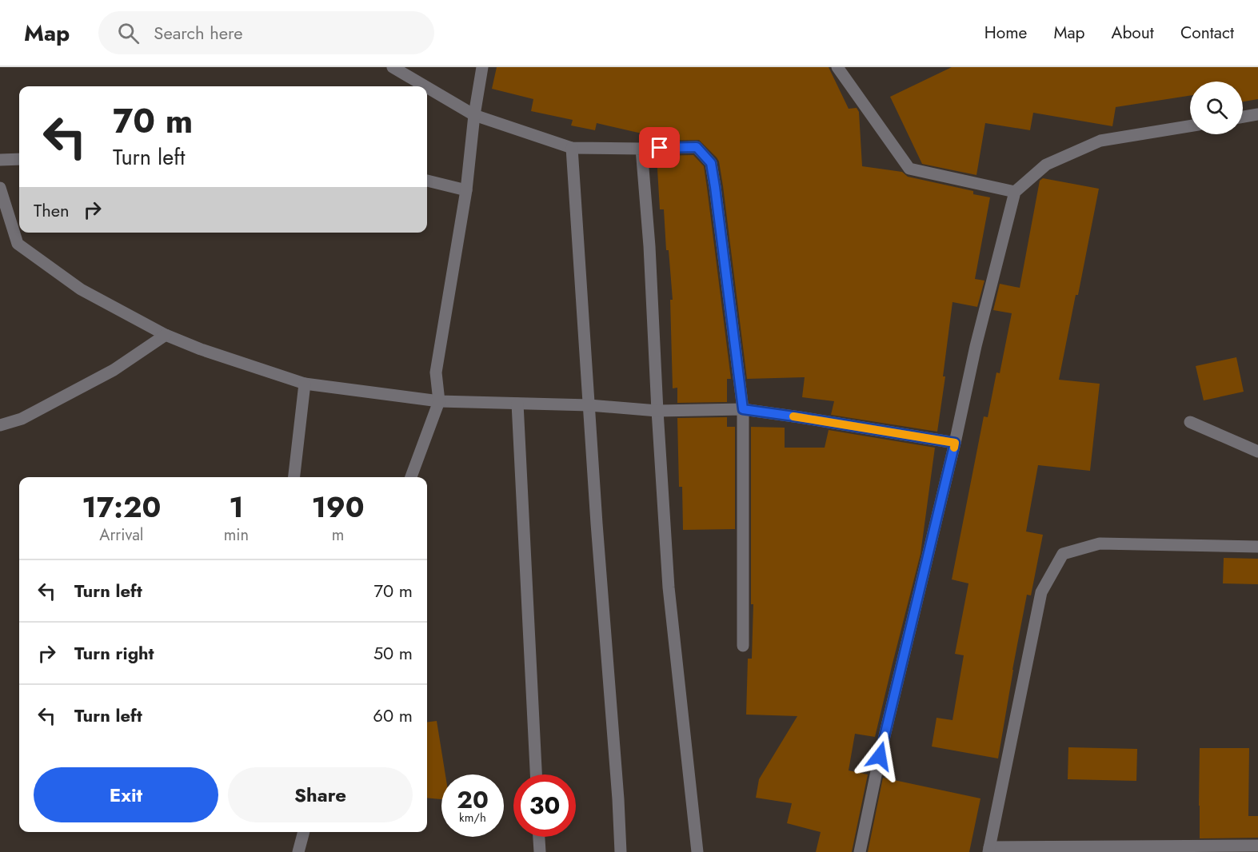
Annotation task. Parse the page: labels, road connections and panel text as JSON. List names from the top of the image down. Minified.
{"page":{"header":"Map","search":"Search here","nav":["Home","Map","About","Contact"],"turn":["70 m","Turn left"],"then":"Then","eta":["17:20","Arrival","1","min","190","m"],"list":[{"name":"Turn left","value":"70 m"},{"name":"Turn right","value":"50 m"},{"name":"Turn left","value":"60 m"}],"buttons":["Exit","Share"],"speed":"20 km/h","limit":"30"}}
